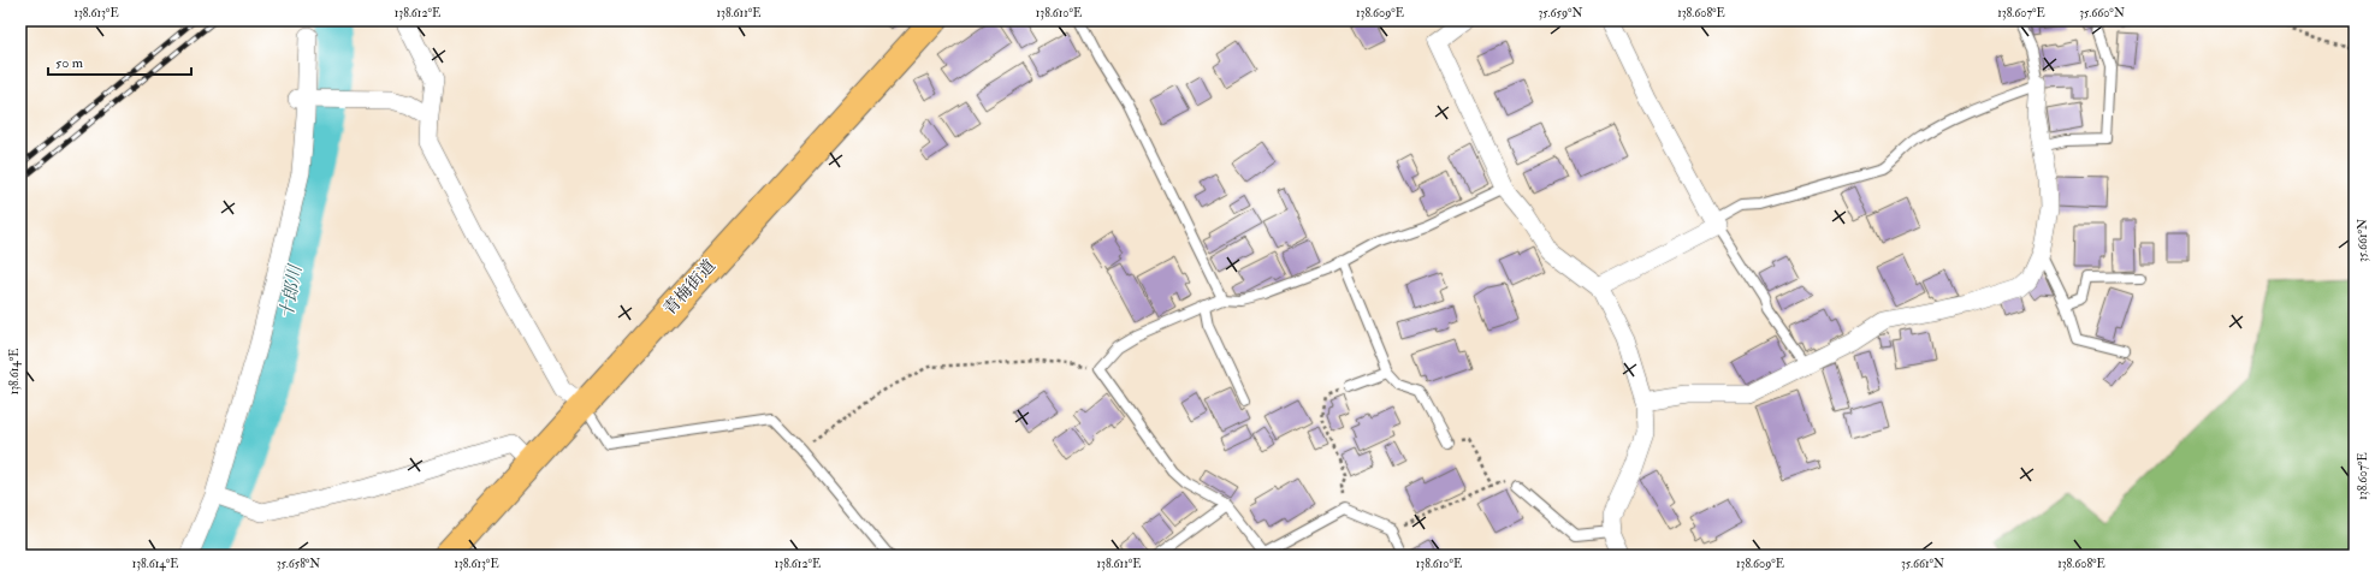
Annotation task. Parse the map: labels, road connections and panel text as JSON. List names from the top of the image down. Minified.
{"streets":{"main road":["青梅街道"]},"water":["十郎川"],"scale_bar":"50 m","coordinates":["138.613°E","138.612°E","138.611°E","138.610°E","138.609°E","35.659°N","138.608°E","138.607°E","35.660°N","35.661°N","138.614°E","35.658°N"]}
